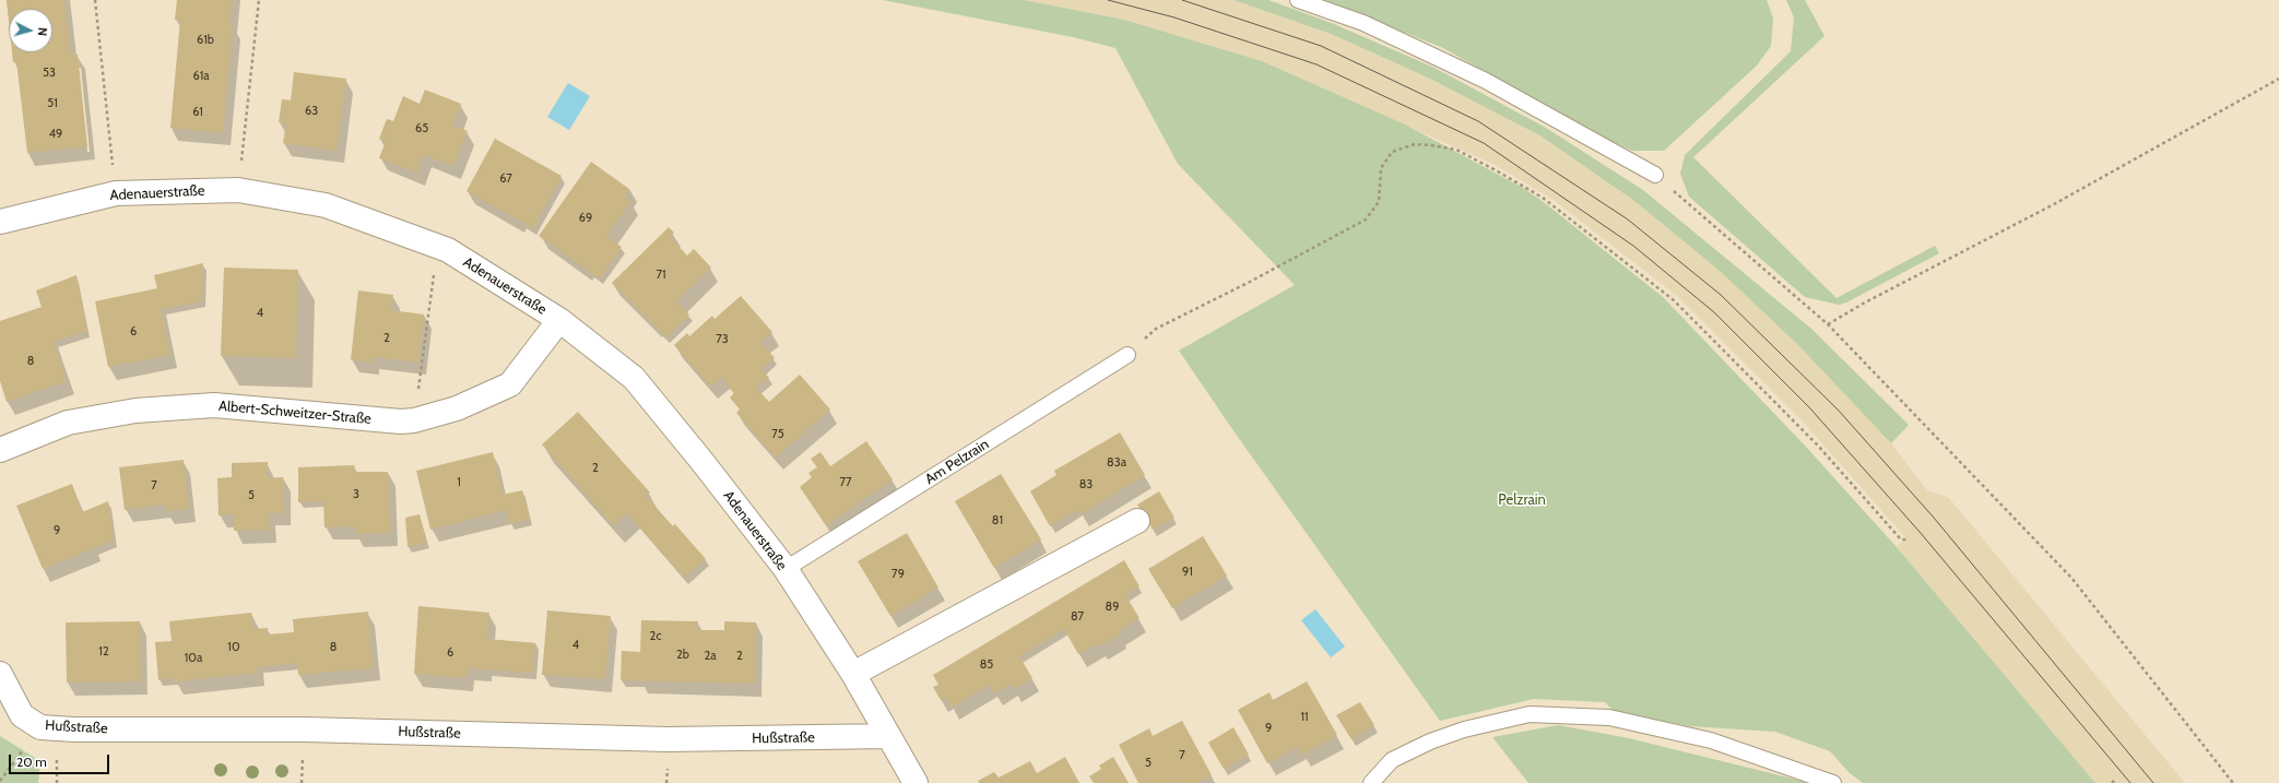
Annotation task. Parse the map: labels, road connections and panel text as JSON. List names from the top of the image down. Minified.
{"streets":{"street":["Adenauerstraße","Albert-Schweitzer-Straße","Hußstraße"],"lane":["Am Pelzrain"]},"crossings":[["Adenauerstraße","Albert-Schweitzer-Straße"],["Adenauerstraße","Am Pelzrain"],["Adenauerstraße","Hußstraße"]],"parks":["Pelzrain"],"house_numbers":["61b","53","61a","51","63","61","65","49","67","69","71","4","6","2","73","8","75","83a","2","1","77","83","7","3","5","81","9","91","79","89","87","2c","4","10","8","12","6","2b","2a","2","10a","85","11","9","7","5"],"scale_bar":"20 m","north":"right"}
